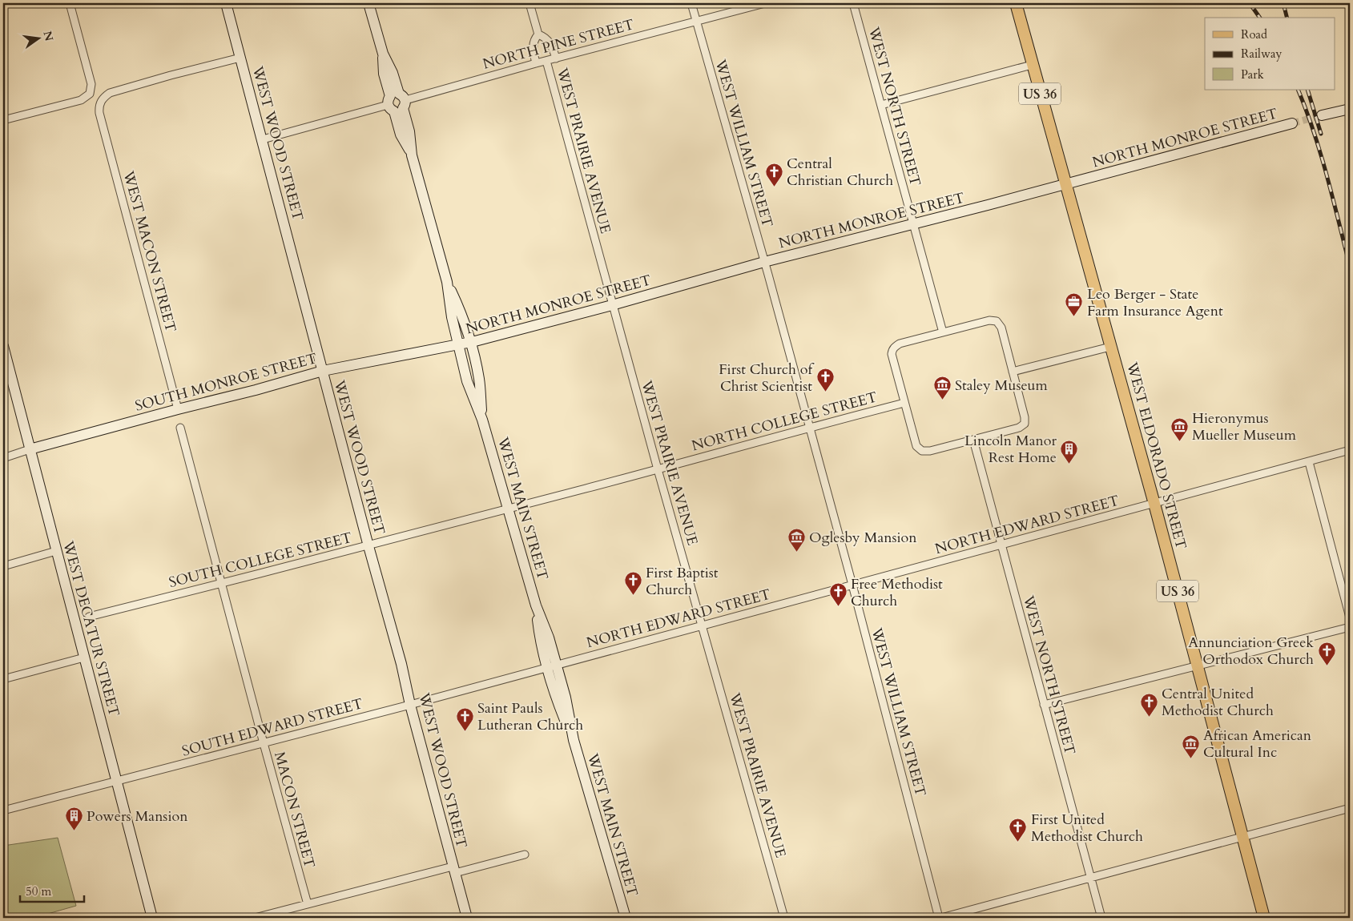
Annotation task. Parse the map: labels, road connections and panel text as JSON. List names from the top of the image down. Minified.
{"streets":{"main road":["US 36","WEST ELDORADO STREET"],"street":["NORTH PINE STREET","WEST NORTH STREET","NORTH MONROE STREET","WEST WOOD STREET","WEST WILLIAM STREET","WEST PRAIRIE AVENUE","WEST MACON STREET","SOUTH MONROE STREET","NORTH COLLEGE STREET","WEST MAIN STREET","NORTH EDWARD STREET","SOUTH COLLEGE STREET","WEST DECATUR STREET","SOUTH EDWARD STREET","MACON STREET"]},"crossings":[["NORTH PINE STREET","WEST WOOD STREET"],["NORTH PINE STREET","WEST WILLIAM STREET"],["NORTH PINE STREET","WEST PRAIRIE AVENUE"],["NORTH PINE STREET","WEST MAIN STREET"],["WEST NORTH STREET","NORTH MONROE STREET"],["WEST NORTH STREET","NORTH EDWARD STREET"],["NORTH MONROE STREET","WEST WILLIAM STREET"],["NORTH MONROE STREET","WEST PRAIRIE AVENUE"],["NORTH MONROE STREET","SOUTH MONROE STREET"],["NORTH MONROE STREET","WEST ELDORADO STREET"],["NORTH MONROE STREET","WEST MAIN STREET"],["WEST WOOD STREET","WEST MACON STREET"],["WEST WOOD STREET","SOUTH MONROE STREET"],["WEST WOOD STREET","SOUTH COLLEGE STREET"],["WEST WOOD STREET","SOUTH EDWARD STREET"],["WEST WILLIAM STREET","NORTH COLLEGE STREET"],["WEST WILLIAM STREET","NORTH EDWARD STREET"],["WEST PRAIRIE AVENUE","NORTH COLLEGE STREET"],["WEST PRAIRIE AVENUE","NORTH EDWARD STREET"],["WEST MACON STREET","SOUTH MONROE STREET"],["SOUTH MONROE STREET","WEST MAIN STREET"],["SOUTH MONROE STREET","WEST DECATUR STREET"],["NORTH COLLEGE STREET","WEST MAIN STREET"],["NORTH COLLEGE STREET","SOUTH COLLEGE STREET"],["WEST ELDORADO STREET","NORTH EDWARD STREET"],["WEST MAIN STREET","NORTH EDWARD STREET"],["WEST MAIN STREET","SOUTH COLLEGE STREET"],["WEST MAIN STREET","SOUTH EDWARD STREET"],["NORTH EDWARD STREET","SOUTH EDWARD STREET"],["SOUTH COLLEGE STREET","MACON STREET"],["WEST DECATUR STREET","SOUTH EDWARD STREET"],["SOUTH EDWARD STREET","MACON STREET"]],"places":{"church":["Central Christian Church","First Church of Christ Scientist","First Baptist Church","Free Methodist Church","Annunciation Greek Orthodox Church","Central United Methodist Church","Saint Pauls Lutheran Church","First United Methodist Church"],"office":["Leo Berger - State Farm Insurance Agent"],"museum":["Staley Museum","Hieronymus Mueller Museum","Oglesby Mansion","African American Cultural Inc"],"building":["Lincoln Manor Rest Home","Powers Mansion"]},"legend":["Road","Railway","Park"],"scale_bar":"50 m","north":"right"}
